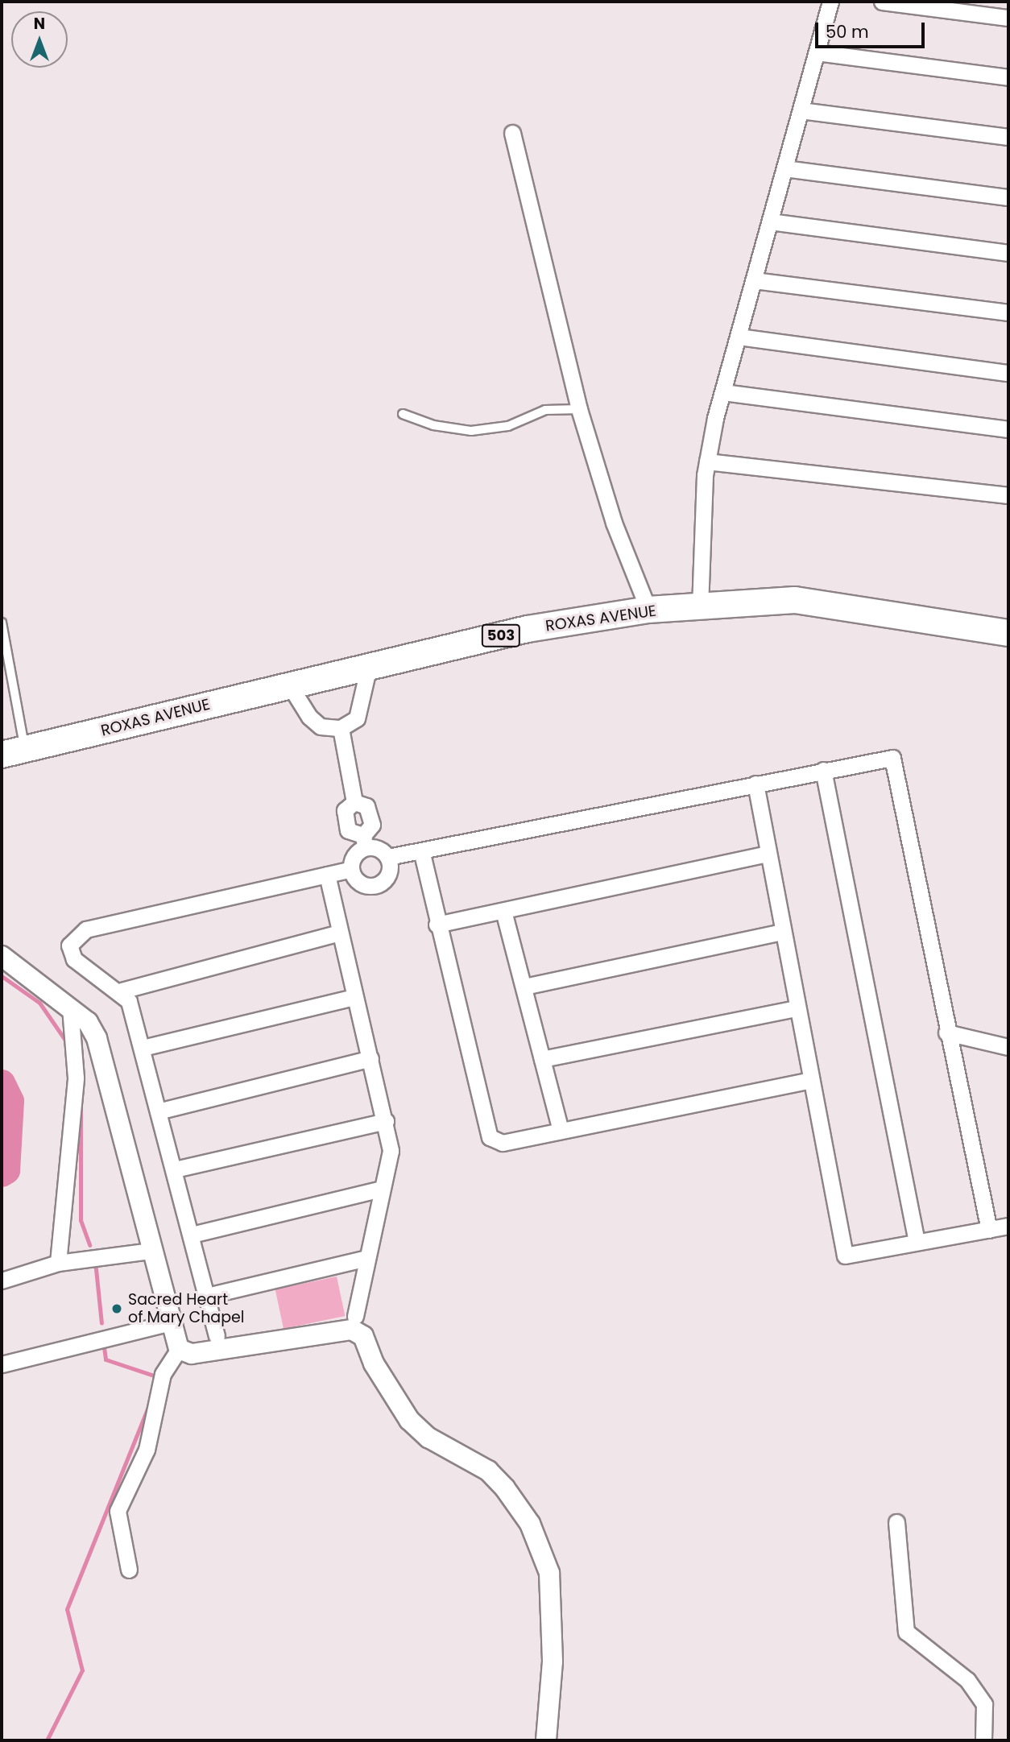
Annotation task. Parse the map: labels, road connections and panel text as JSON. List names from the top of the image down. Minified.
{"streets":{"main road":["ROXAS AVENUE","503"]},"places":["Sacred Heart of Mary Chapel"],"scale_bar":"50 m","north":"top"}
